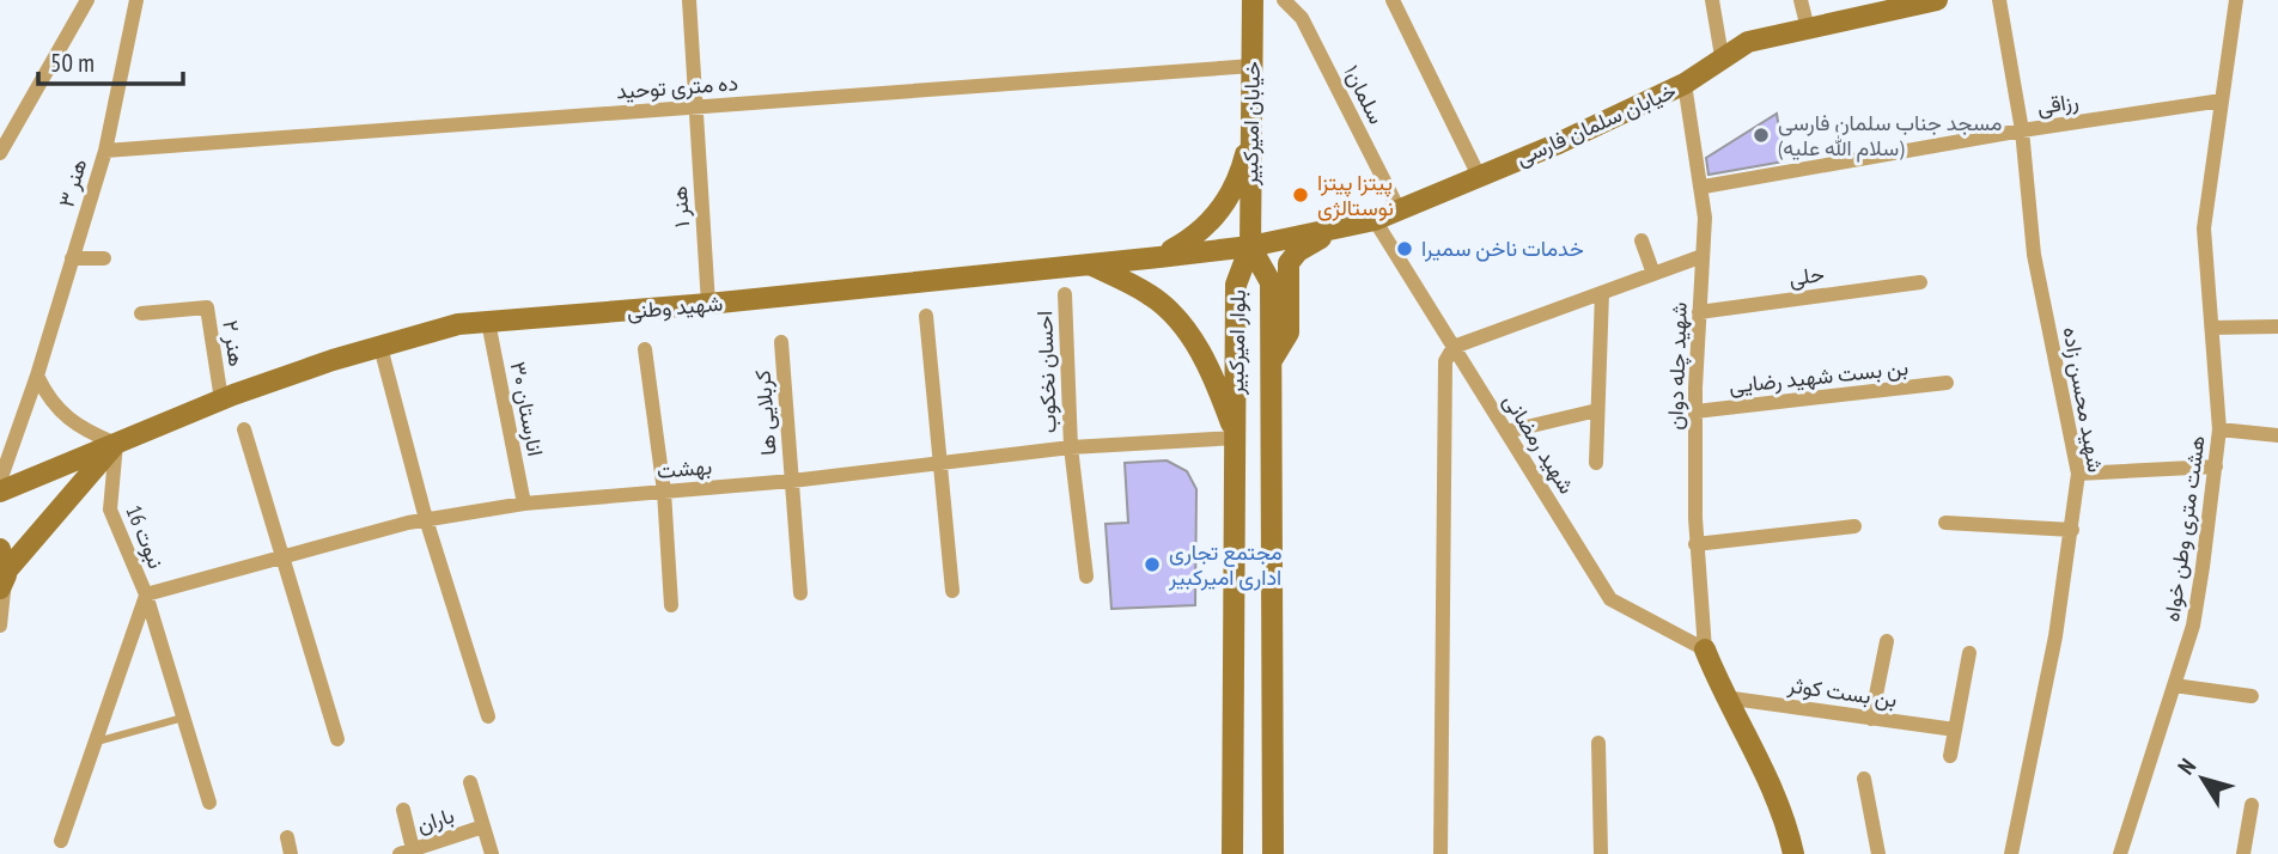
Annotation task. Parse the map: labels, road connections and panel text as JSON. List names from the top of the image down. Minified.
{"streets":{"main road":["خیابان امیرکبیر","خیابان سلمان فارسی","شهید وطنی","بلوار امیرکبیر"],"street":["ده متری توحید","سلمان۱","رزاقی","هنر ۳","هنر ۱","حلی","هنر ۲","شهید چله دوان","احسان نخکوب","بن بست شهید رضایی","شهید محسن زاده","انارستان ۳۰","کربلایی ها","شهید رمضانی","بهشت","هشت متری وطن خواه","نبوت 16","بن بست کوثر","باران"]},"crossings":[["ده متری توحید","خیابان امیرکبیر"],["ده متری توحید","هنر ۳"],["ده متری توحید","هنر ۱"],["سلمان۱","خیابان سلمان فارسی"],["رزاقی","شهید چله دوان"],["رزاقی","شهید محسن زاده"],["رزاقی","هشت متری وطن خواه"],["خیابان امیرکبیر","خیابان سلمان فارسی"],["خیابان امیرکبیر","شهید وطنی"],["خیابان امیرکبیر","بلوار امیرکبیر"],["خیابان سلمان فارسی","شهید وطنی"],["خیابان سلمان فارسی","بلوار امیرکبیر"],["خیابان سلمان فارسی","شهید چله دوان"],["خیابان سلمان فارسی","شهید رمضانی"],["هنر ۱","شهید وطنی"],["حلی","شهید چله دوان"],["شهید وطنی","بلوار امیرکبیر"],["شهید وطنی","هنر ۲"],["شهید وطنی","انارستان ۳۰"],["شهید وطنی","نبوت 16"],["بلوار امیرکبیر","بهشت"],["شهید چله دوان","بن بست شهید رضایی"],["شهید چله دوان","شهید رمضانی"],["احسان نخکوب","بهشت"],["انارستان ۳۰","بهشت"],["کربلایی ها","بهشت"],["بهشت","نبوت 16"]],"places":["مسجد جناب سلمان فارسی (سلام الله علیه)","پیتزا پیتزا نوستالژی","خدمات ناخن سمیرا","مجتمع تجاری اداری امیرکبیر"],"scale_bar":"50 m","north":"top left"}
